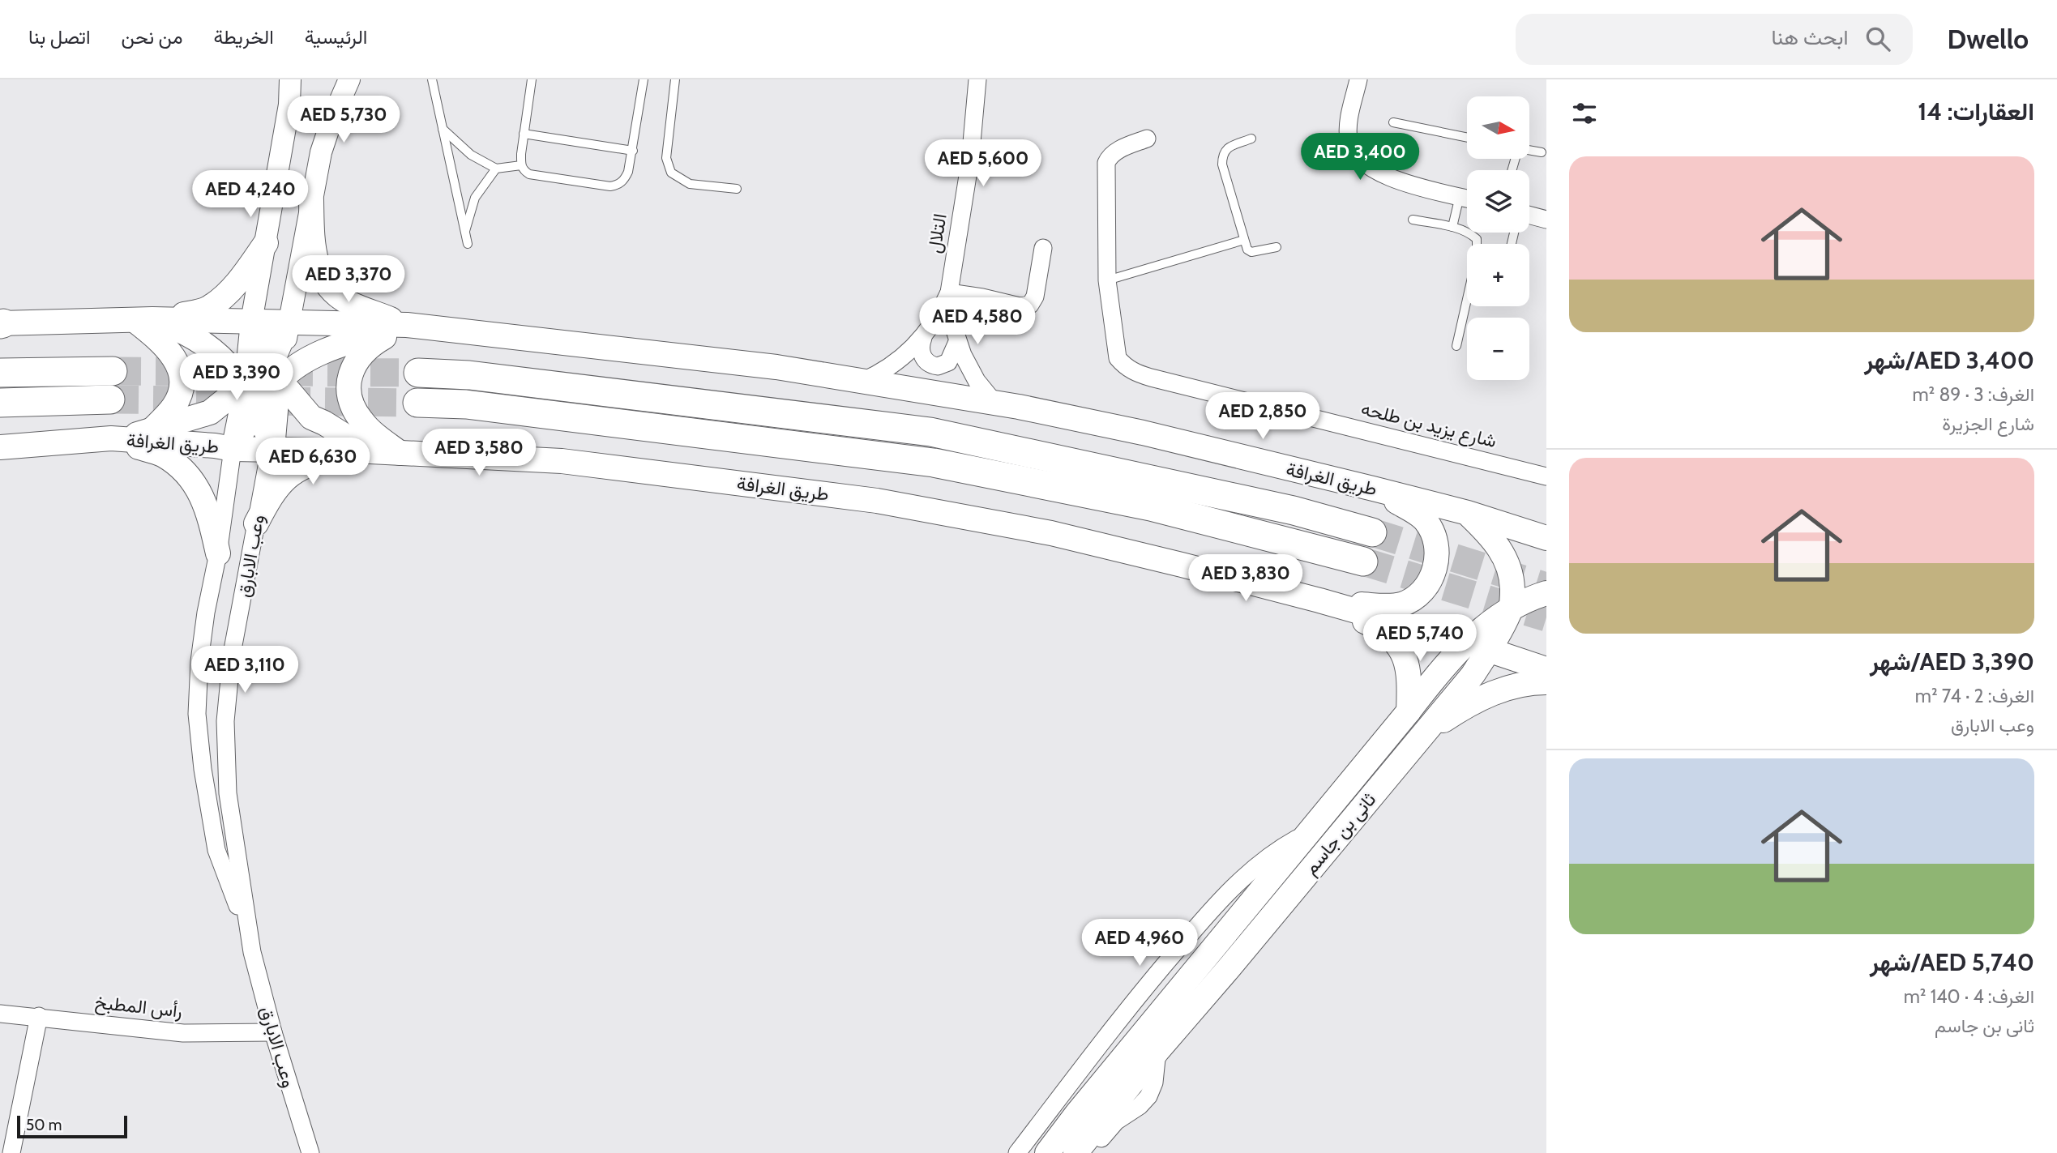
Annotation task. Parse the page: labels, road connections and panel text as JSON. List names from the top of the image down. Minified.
{"streets":{"main road":["طريق الغرافة","ثانى بن جاسم"],"street":["التلال","شارع يزيد بن طلحه","وعب الابارق","رأس المطبخ"]},"crossings":[["طريق الغرافة","وعب الابارق"],["طريق الغرافة","ثانى بن جاسم"],["وعب الابارق","رأس المطبخ"]],"scale_bar":"50 m","north":"right","page":{"header":"Dwello","search":"ابحث هنا","nav":["الرئيسية","الخريطة","من نحن","اتصل بنا"],"heading":"العقارات: 14","price":["AED 5,730","AED 3,400","AED 5,600","AED 4,240","AED 3,370","AED 4,580","AED 3,390","AED 2,850","AED 3,580","AED 6,630","AED 3,830","AED 5,740","AED 3,110","AED 4,960"],"map_buttons":["+","−"],"list":[{"name":"AED 3,400/شهر","note":"الغرف: 3 · 89 m² · شارع الجزيرة"},{"name":"AED 3,390/شهر","note":"الغرف: 2 · 74 m² · وعب الابارق"},{"name":"AED 5,740/شهر","note":"الغرف: 4 · 140 m² · ثانى بن جاسم"}],"scale":"50 m"}}
